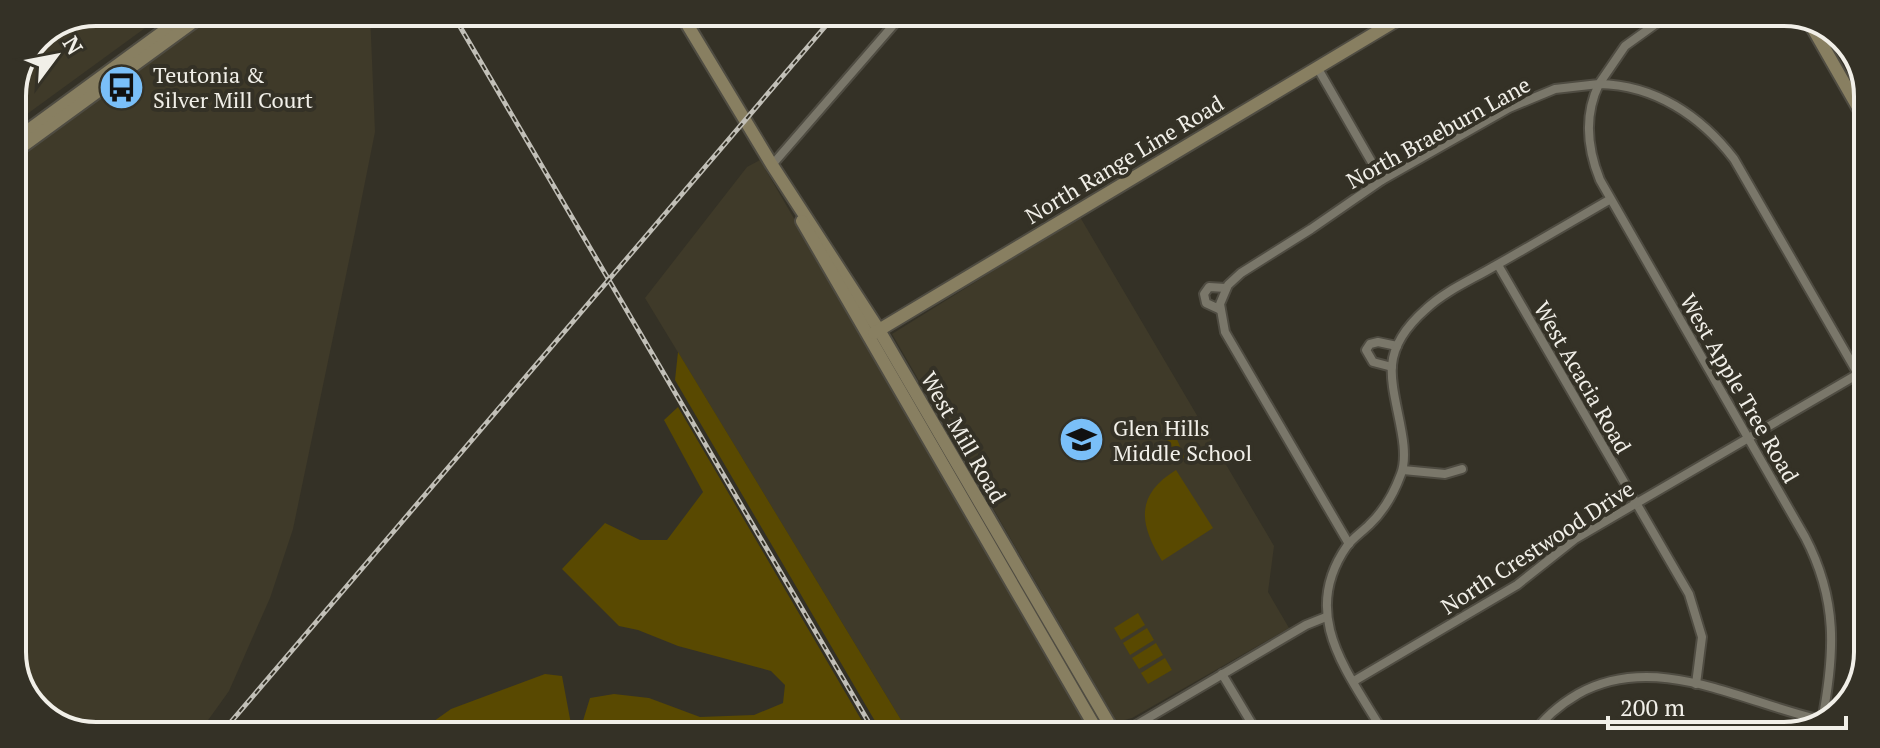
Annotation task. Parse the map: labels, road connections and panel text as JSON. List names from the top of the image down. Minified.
{"streets":{"main road":["North Range Line Road","West Mill Road"],"street":["North Braeburn Lane","West Acacia Road","West Apple Tree Road","North Crestwood Drive"]},"crossings":[["North Braeburn Lane","West Apple Tree Road"],["North Range Line Road","West Mill Road"],["West Acacia Road","North Crestwood Drive"],["West Apple Tree Road","North Crestwood Drive"]],"places":{"bus stop":["Teutonia & Silver Mill Court"],"school or university":["Glen Hills Middle School"]},"scale_bar":"200 m","north":"top right"}
